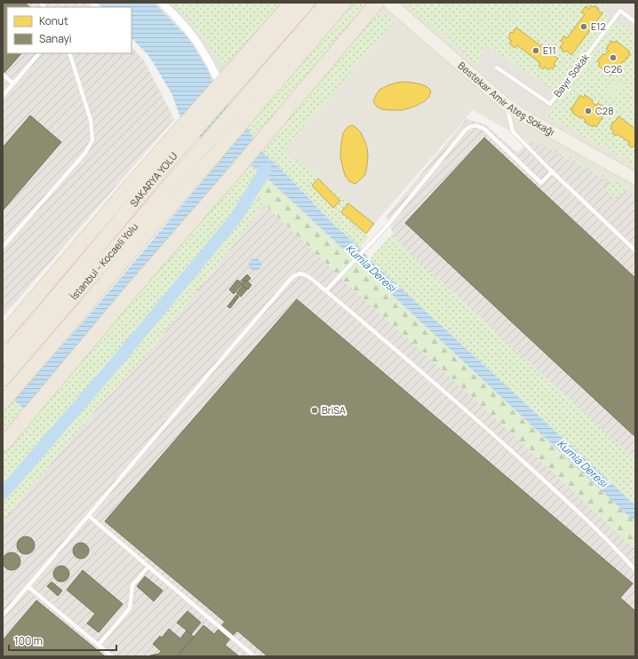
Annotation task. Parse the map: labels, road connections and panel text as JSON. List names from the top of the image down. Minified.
{"streets":{"highway":["SAKARYA YOLU","İstanbul - Kocaeli Yolu"],"main road":["Bestekar Amir Ateş Sokağı"],"lane":["Bayır Sokak"]},"crossings":[["SAKARYA YOLU","İstanbul - Kocaeli Yolu"]],"water":["Kumla Deresi"],"places":["E12","E11","C26","C28","BriSA"],"legend":["Konut","Sanayi"],"scale_bar":"100 m"}
